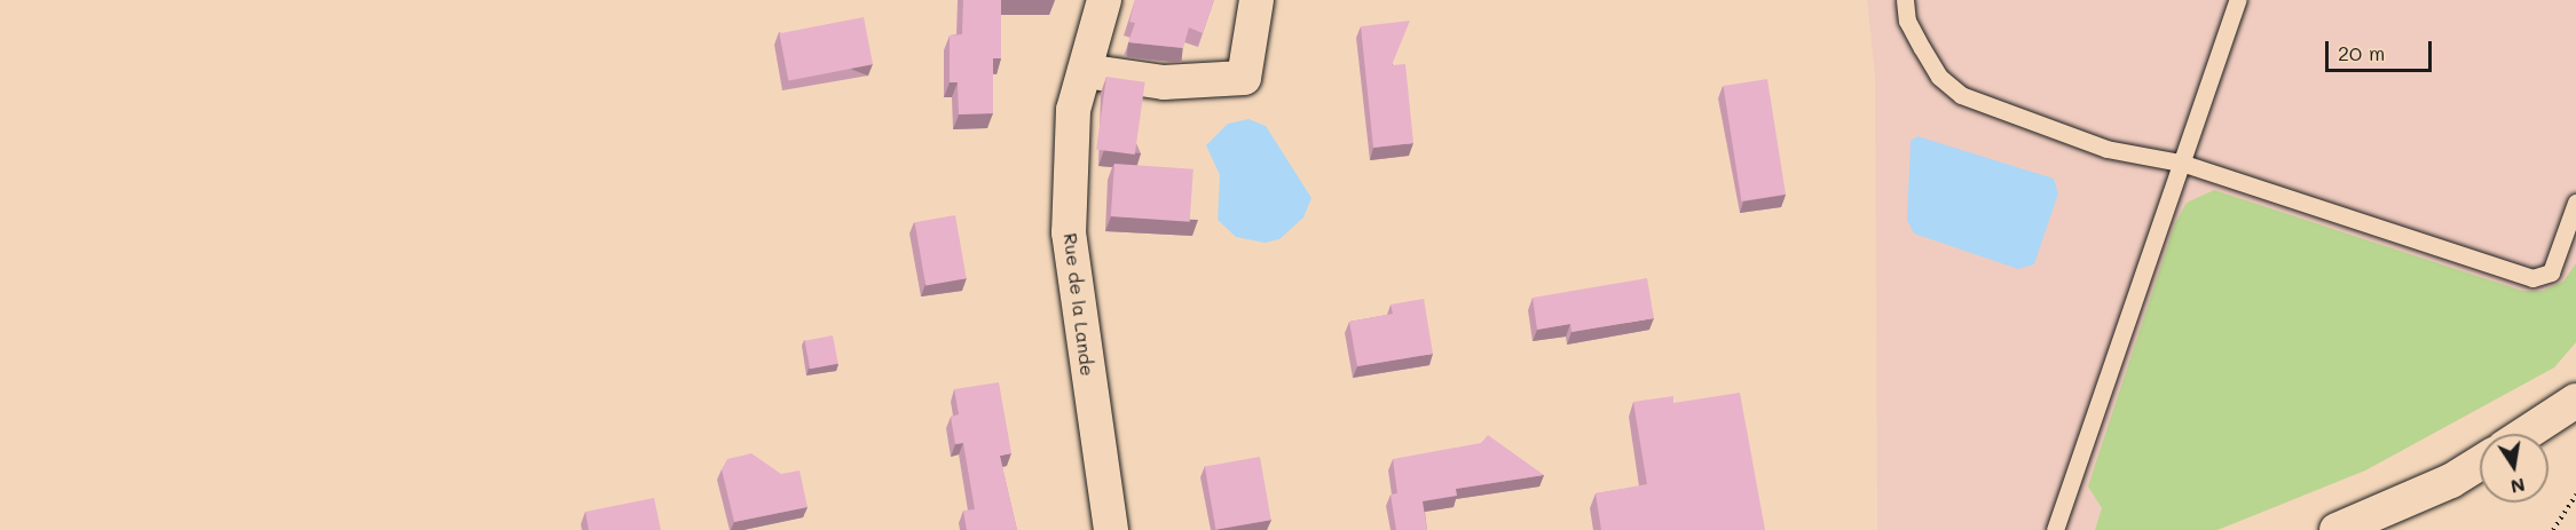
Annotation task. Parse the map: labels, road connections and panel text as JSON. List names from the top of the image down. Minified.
{"streets":{"street":["Rue de la Lande"]},"scale_bar":"20 m","north":"bottom"}
